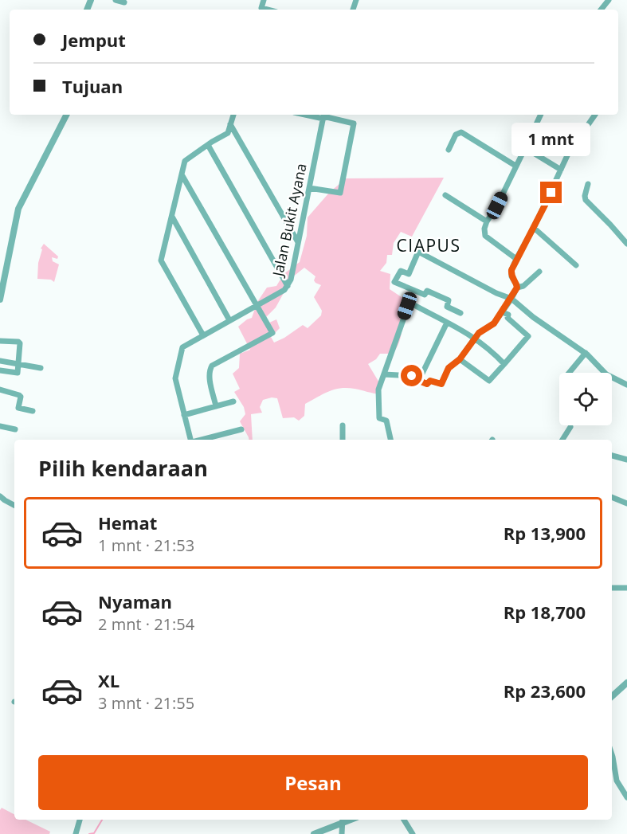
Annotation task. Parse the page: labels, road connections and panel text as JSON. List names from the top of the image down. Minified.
{"streets":{"street":["Jalan Bukit Ayana"]},"districts":["CIAPUS"],"page":{"banner":["Jemput","Tujuan"],"bubble":"1 mnt","heading":"Pilih kendaraan","list":[{"name":"Hemat","note":"1 mnt · 21:53","value":"Rp 13,900"},{"name":"Nyaman","note":"2 mnt · 21:54","value":"Rp 18,700"},{"name":"XL","note":"3 mnt · 21:55","value":"Rp 23,600"}],"buttons":"Pesan"}}
